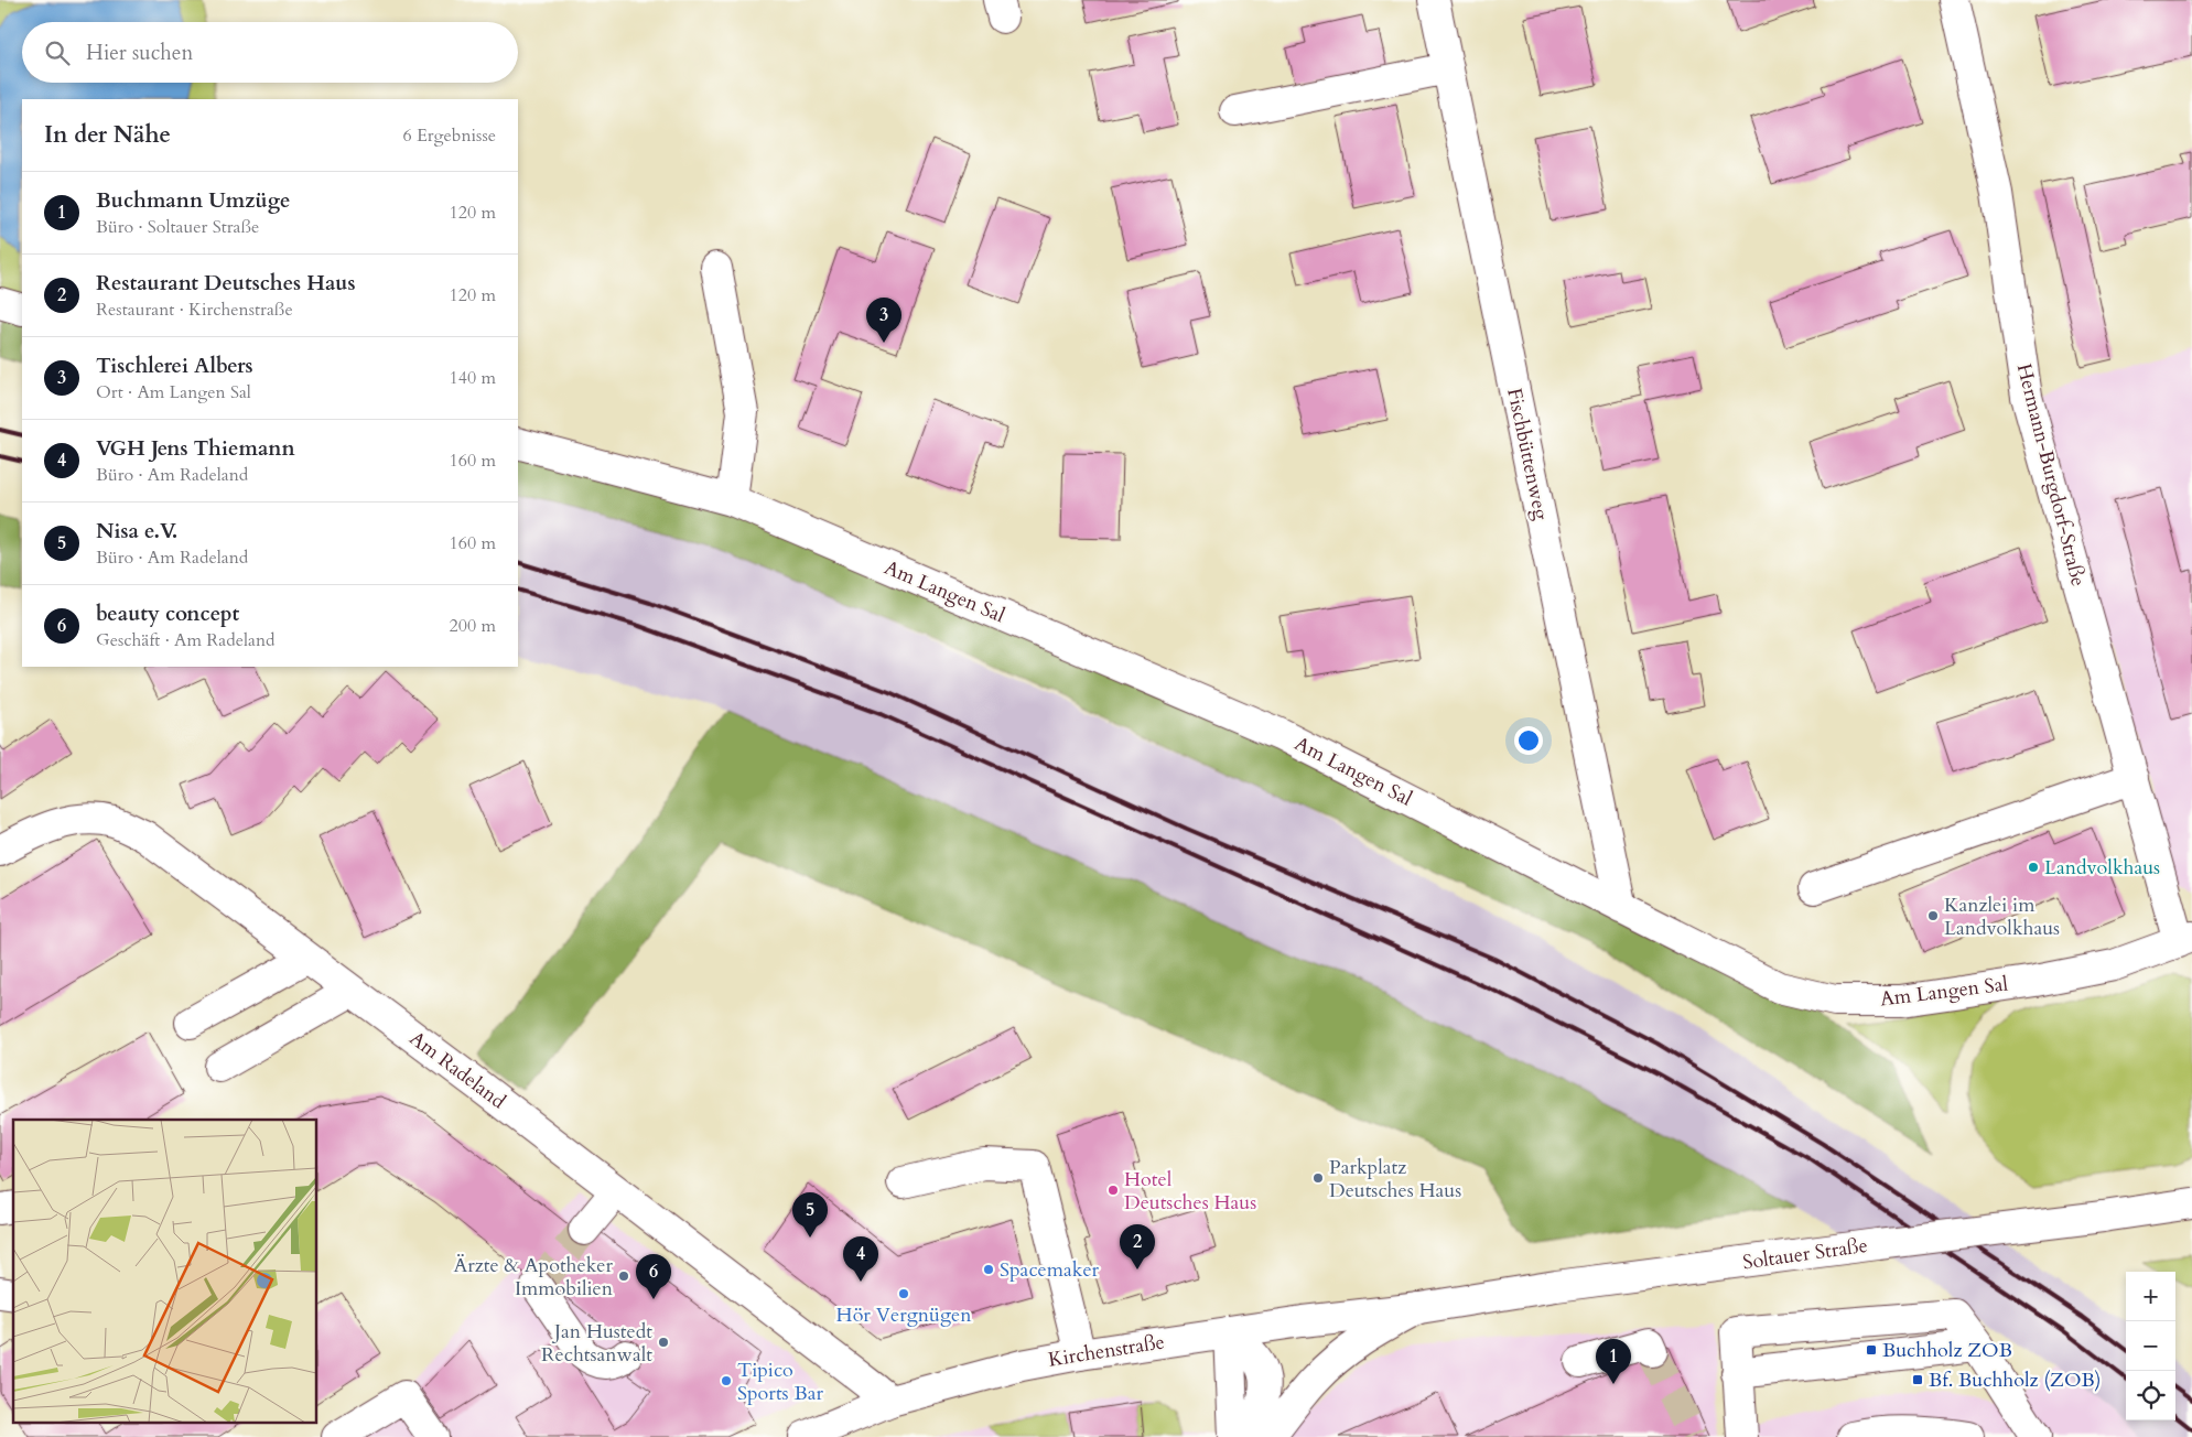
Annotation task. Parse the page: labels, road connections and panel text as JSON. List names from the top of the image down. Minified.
{"streets":{"street":["Fischbüttenweg","Hermann-Burgdorf-Straße","Am Langen Sal","Am Radeland","Soltauer Straße","Kirchenstraße"]},"crossings":[["Fischbüttenweg","Am Langen Sal"],["Hermann-Burgdorf-Straße","Am Langen Sal"],["Am Radeland","Kirchenstraße"],["Soltauer Straße","Kirchenstraße"]],"places":{"other":["Landvolkhaus","Kanzlei im Landvolkhaus","Parkplatz Deutsches Haus","Hotel Deutsches Haus","Spacemaker","Ärzte & Apotheker Immobilien","Hör Vergnügen","Jan Hustedt Rechtsanwalt","Tipico Sports Bar"],"transit":["Buchholz ZOB","Bf. Buchholz (ZOB)"]},"page":{"search":"Hier suchen","heading":["In der Nähe","6 Ergebnisse"],"list":[{"mark":"1","name":"Buchmann Umzüge","note":"Büro · Soltauer Straße","value":"120 m"},{"mark":"2","name":"Restaurant Deutsches Haus","note":"Restaurant · Kirchenstraße","value":"120 m"},{"mark":"3","name":"Tischlerei Albers","note":"Ort · Am Langen Sal","value":"140 m"},{"mark":"4","name":"VGH Jens Thiemann","note":"Büro · Am Radeland","value":"160 m"},{"mark":"5","name":"Nisa e.V.","note":"Büro · Am Radeland","value":"160 m"},{"mark":"6","name":"beauty concept","note":"Geschäft · Am Radeland","value":"200 m"}],"pins":["3","5","2","4","6","1"],"map_buttons":["+","−"]}}
